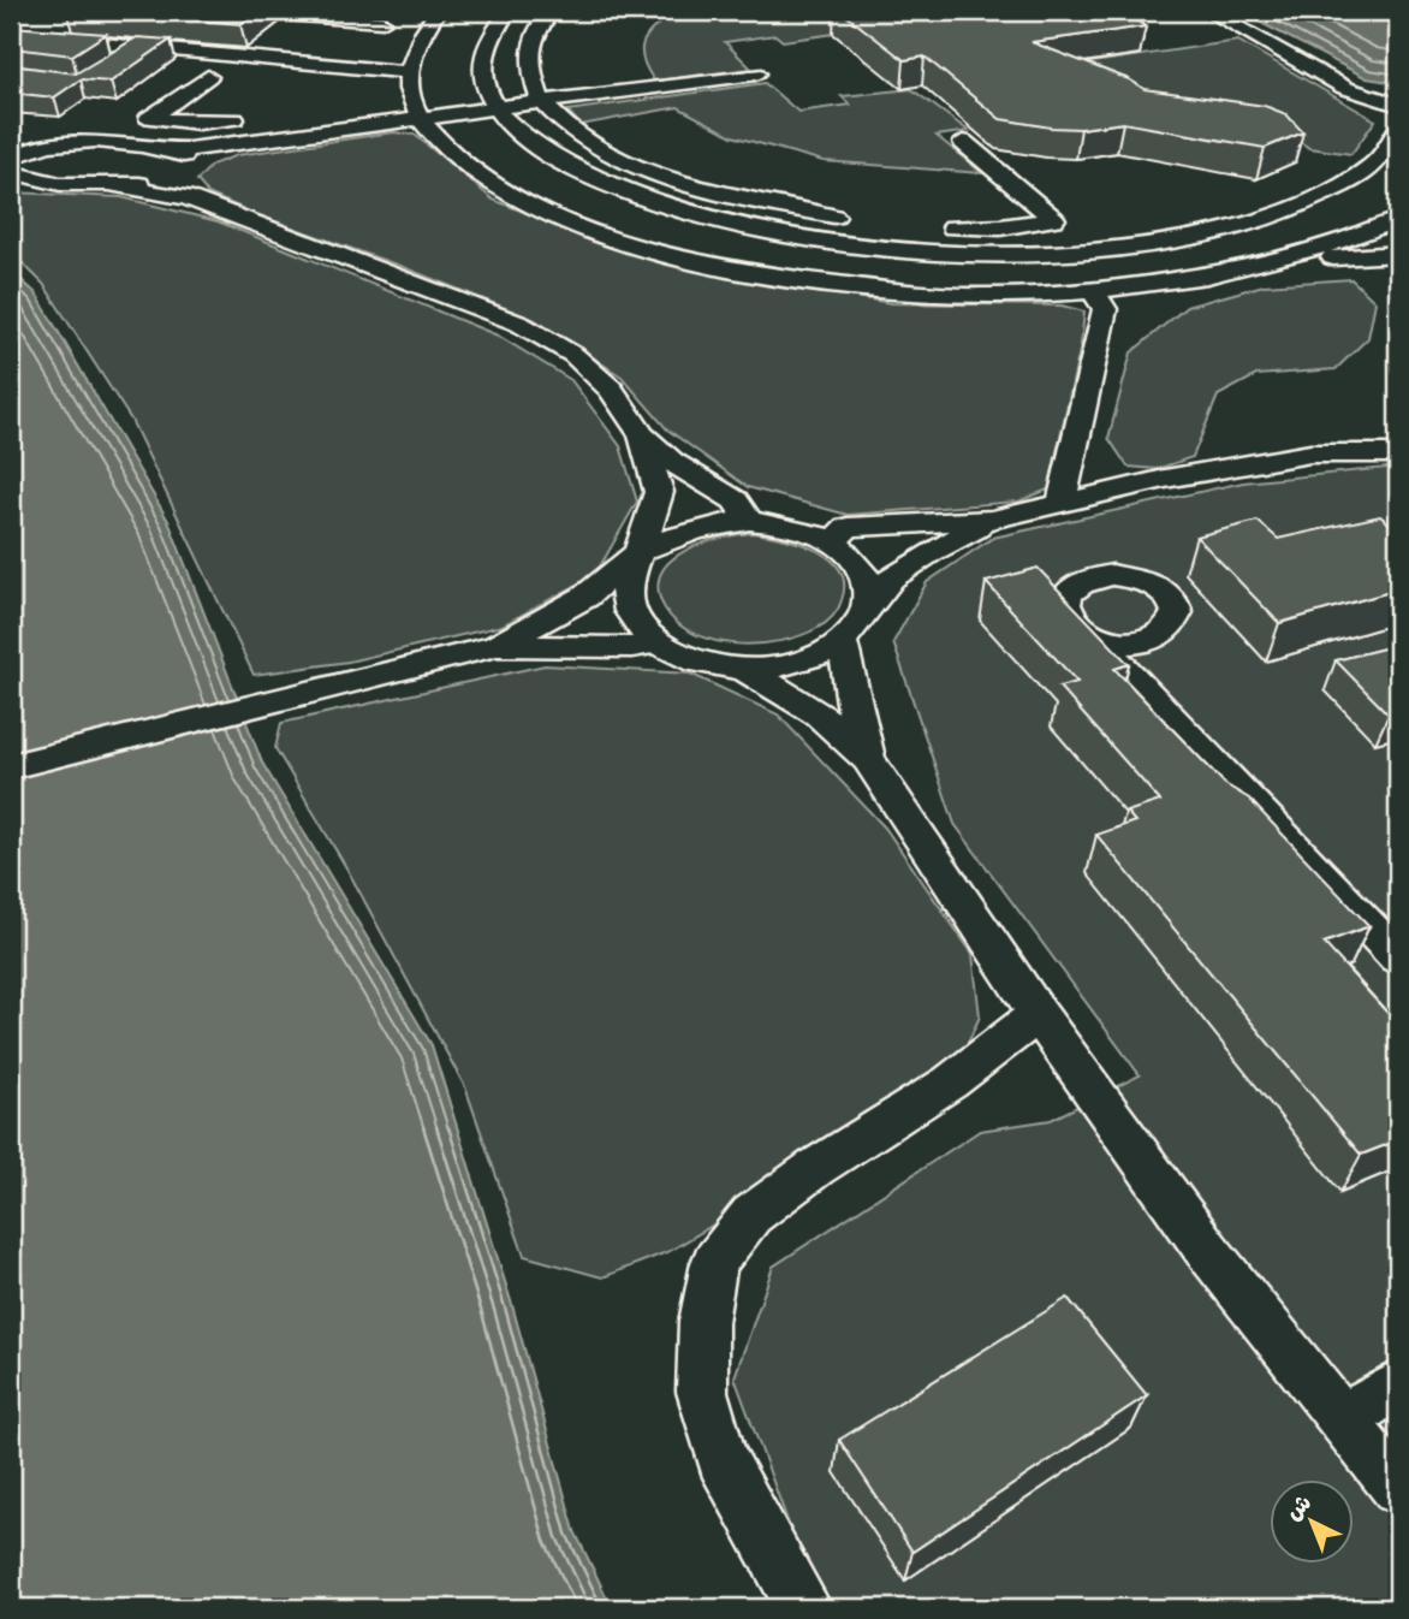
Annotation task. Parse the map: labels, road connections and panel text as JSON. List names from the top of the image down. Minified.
{"north":"top left"}
